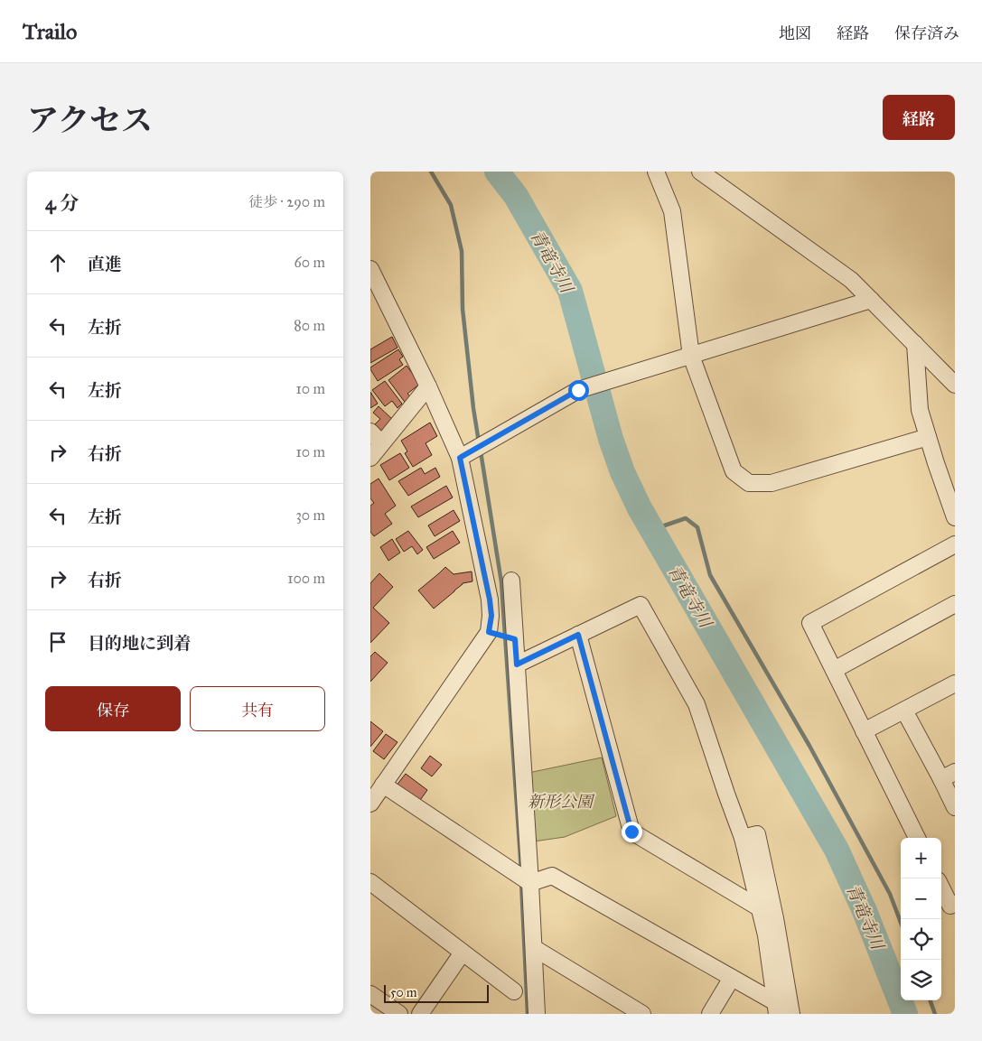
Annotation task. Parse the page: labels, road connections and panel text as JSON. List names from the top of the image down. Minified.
{"water":["青竜寺川"],"parks":["新形公園"],"scale_bar":"50 m","page":{"header":"Trailo","nav":["地図","経路","保存済み"],"title":"アクセス","buttons":["経路",["保存","共有"]],"heading":["4 分","徒歩 · 290 m"],"list":[["直進","60 m"],["左折","80 m"],["左折","10 m"],["右折","10 m"],["左折","30 m"],["右折","100 m"],"目的地に到着"],"map_buttons":["+","−"],"scale":"50 m"}}
